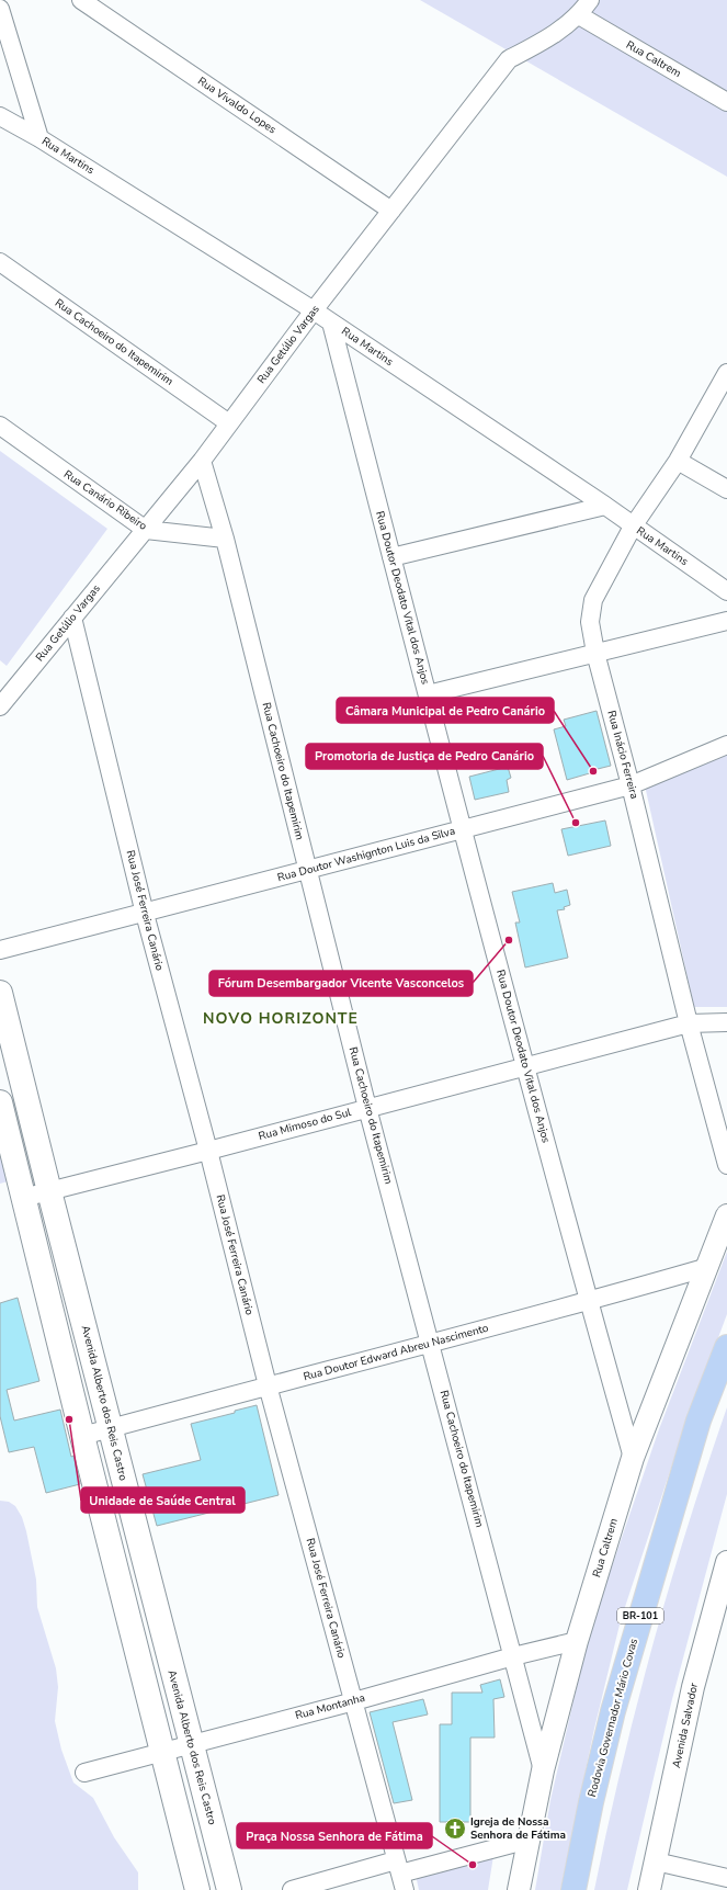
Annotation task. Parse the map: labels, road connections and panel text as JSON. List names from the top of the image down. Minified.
{"streets":{"highway":["BR-101","Rodovia Governador Mário Covas"],"main road":["Avenida Alberto dos Reis Castro"],"street":["Rua Caltrem","Rua Vivaldo Lopes","Rua Martins","Rua Cachoeiro do Itapemirim","Rua Getúlio Vargas","Rua Canário Ribeiro","Rua Doutor Deodato Vital dos Anjos","Rua Inácio Ferreira","Rua Doutor Washignton Luis da Silva","Rua José Ferreira Canário","Rua Mimoso do Sul","Rua Doutor Edward Abreu Nascimento","Rua Montanha","Avenida Salvador"]},"crossings":[["Rua Caltrem","Rua Cachoeiro do Itapemirim"],["Rua Caltrem","Rua Getúlio Vargas"],["Rua Caltrem","Rua Doutor Deodato Vital dos Anjos"],["Rua Caltrem","Rua Doutor Edward Abreu Nascimento"],["Rua Caltrem","Rua Montanha"],["Rua Vivaldo Lopes","Rua Getúlio Vargas"],["Rua Martins","Rua Getúlio Vargas"],["Rua Martins","Rua Doutor Deodato Vital dos Anjos"],["Rua Martins","Rua Inácio Ferreira"],["Rua Cachoeiro do Itapemirim","Rua Getúlio Vargas"],["Rua Cachoeiro do Itapemirim","Rua Canário Ribeiro"],["Rua Cachoeiro do Itapemirim","Rua Doutor Washignton Luis da Silva"],["Rua Cachoeiro do Itapemirim","Rua Mimoso do Sul"],["Rua Cachoeiro do Itapemirim","Rua Doutor Edward Abreu Nascimento"],["Rua Cachoeiro do Itapemirim","Rua Montanha"],["Rua Getúlio Vargas","Rua Canário Ribeiro"],["Rua Getúlio Vargas","Rua José Ferreira Canário"],["Rua Doutor Deodato Vital dos Anjos","Rua Doutor Washignton Luis da Silva"],["Rua Doutor Deodato Vital dos Anjos","Rua Mimoso do Sul"],["Rua Doutor Deodato Vital dos Anjos","Rua Doutor Edward Abreu Nascimento"],["Rua Inácio Ferreira","Rua Doutor Washignton Luis da Silva"],["Rua Inácio Ferreira","Rua Mimoso do Sul"],["Rua Doutor Washignton Luis da Silva","Rua José Ferreira Canário"],["Rua José Ferreira Canário","Rua Mimoso do Sul"],["Rua José Ferreira Canário","Rua Doutor Edward Abreu Nascimento"],["Rua José Ferreira Canário","Rua Montanha"],["Rua Mimoso do Sul","Avenida Alberto dos Reis Castro"],["Rua Doutor Edward Abreu Nascimento","Avenida Alberto dos Reis Castro"],["Avenida Alberto dos Reis Castro","Rua Montanha"]],"districts":["NOVO HORIZONTE"],"places":{"other":["Câmara Municipal de Pedro Canário","Promotoria de Justiça de Pedro Canário","Fórum Desembargador Vicente Vasconcelos","Unidade de Saúde Central","Praça Nossa Senhora de Fátima"],"church":["Igreja de Nossa Senhora de Fátima"]}}
